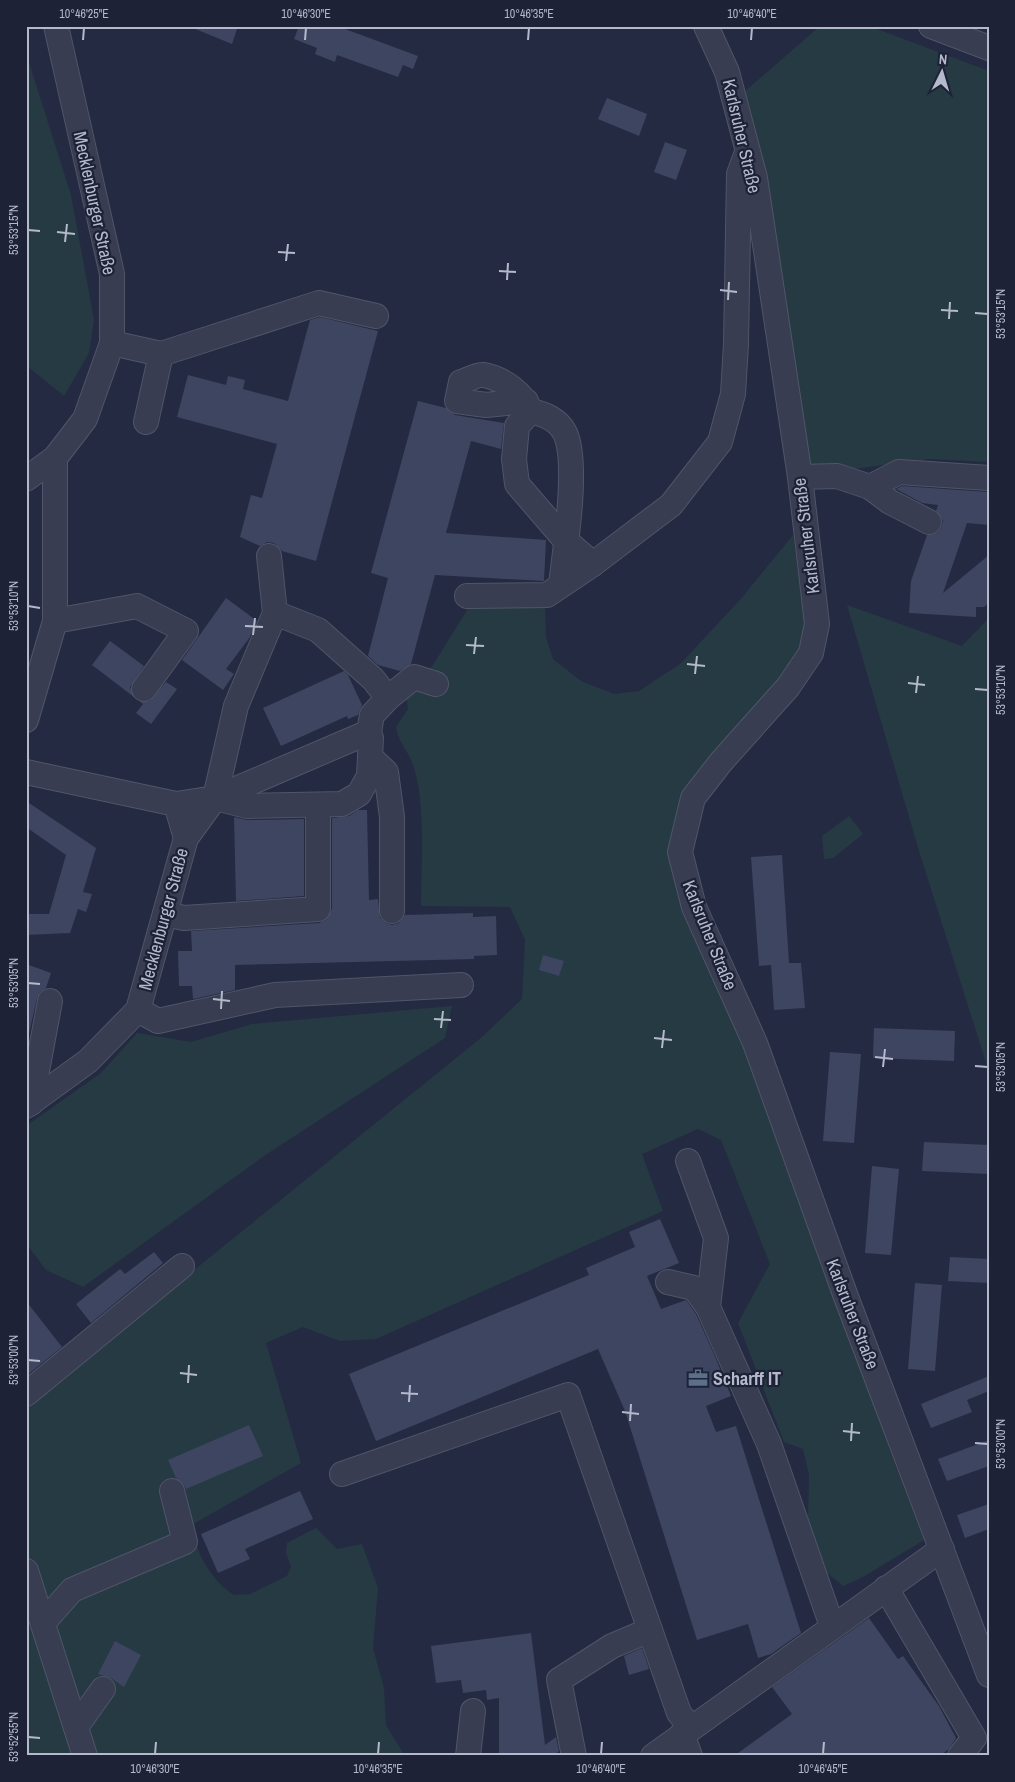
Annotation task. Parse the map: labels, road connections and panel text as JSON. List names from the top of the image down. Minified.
{"streets":{"street":["Karlsruher Straße","Mecklenburger Straße"]},"places":{"office":["Scharff IT"]},"north":"top","coordinates":["10°46'25\"E","10°46'30\"E","10°46'35\"E","10°46'40\"E","53°53'15\"N","53°53'10\"N","53°53'05\"N","53°53'00\"N","53°52'55\"N","10°46'45\"E"]}
